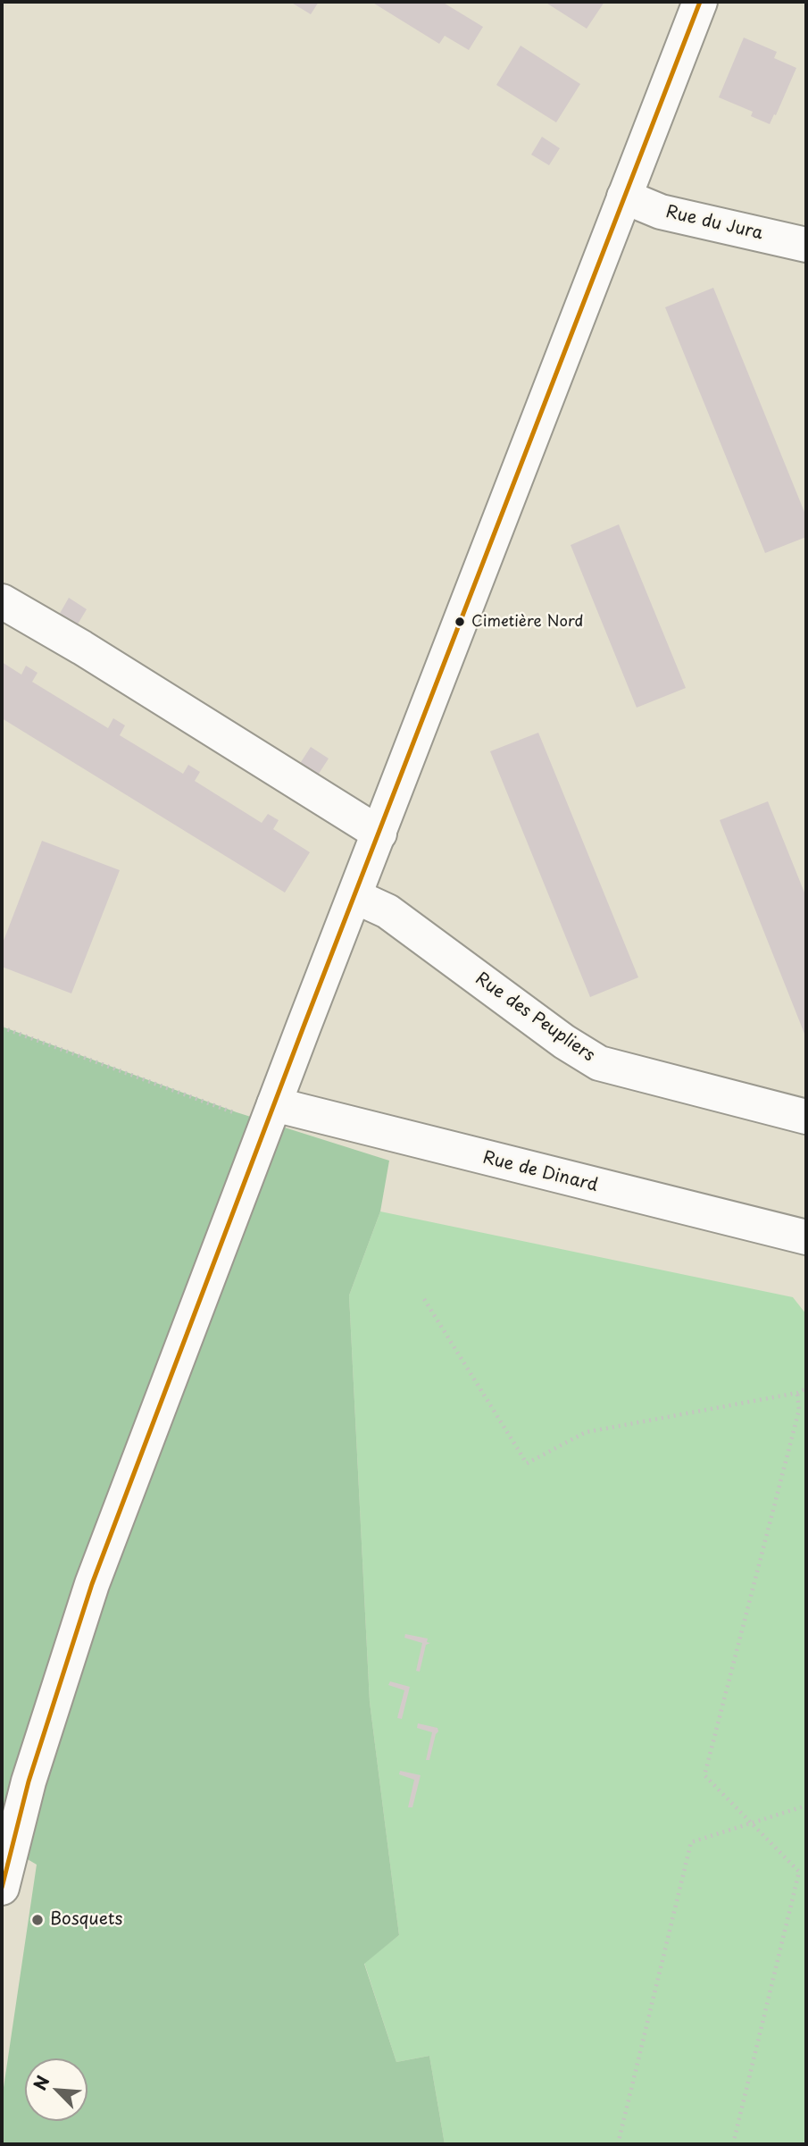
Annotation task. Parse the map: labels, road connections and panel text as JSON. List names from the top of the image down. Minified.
{"streets":{"main road":["Rue du Jura","Rue des Peupliers","Rue de Dinard"]},"places":["Cimetière Nord","Bosquets"],"north":"top left"}
